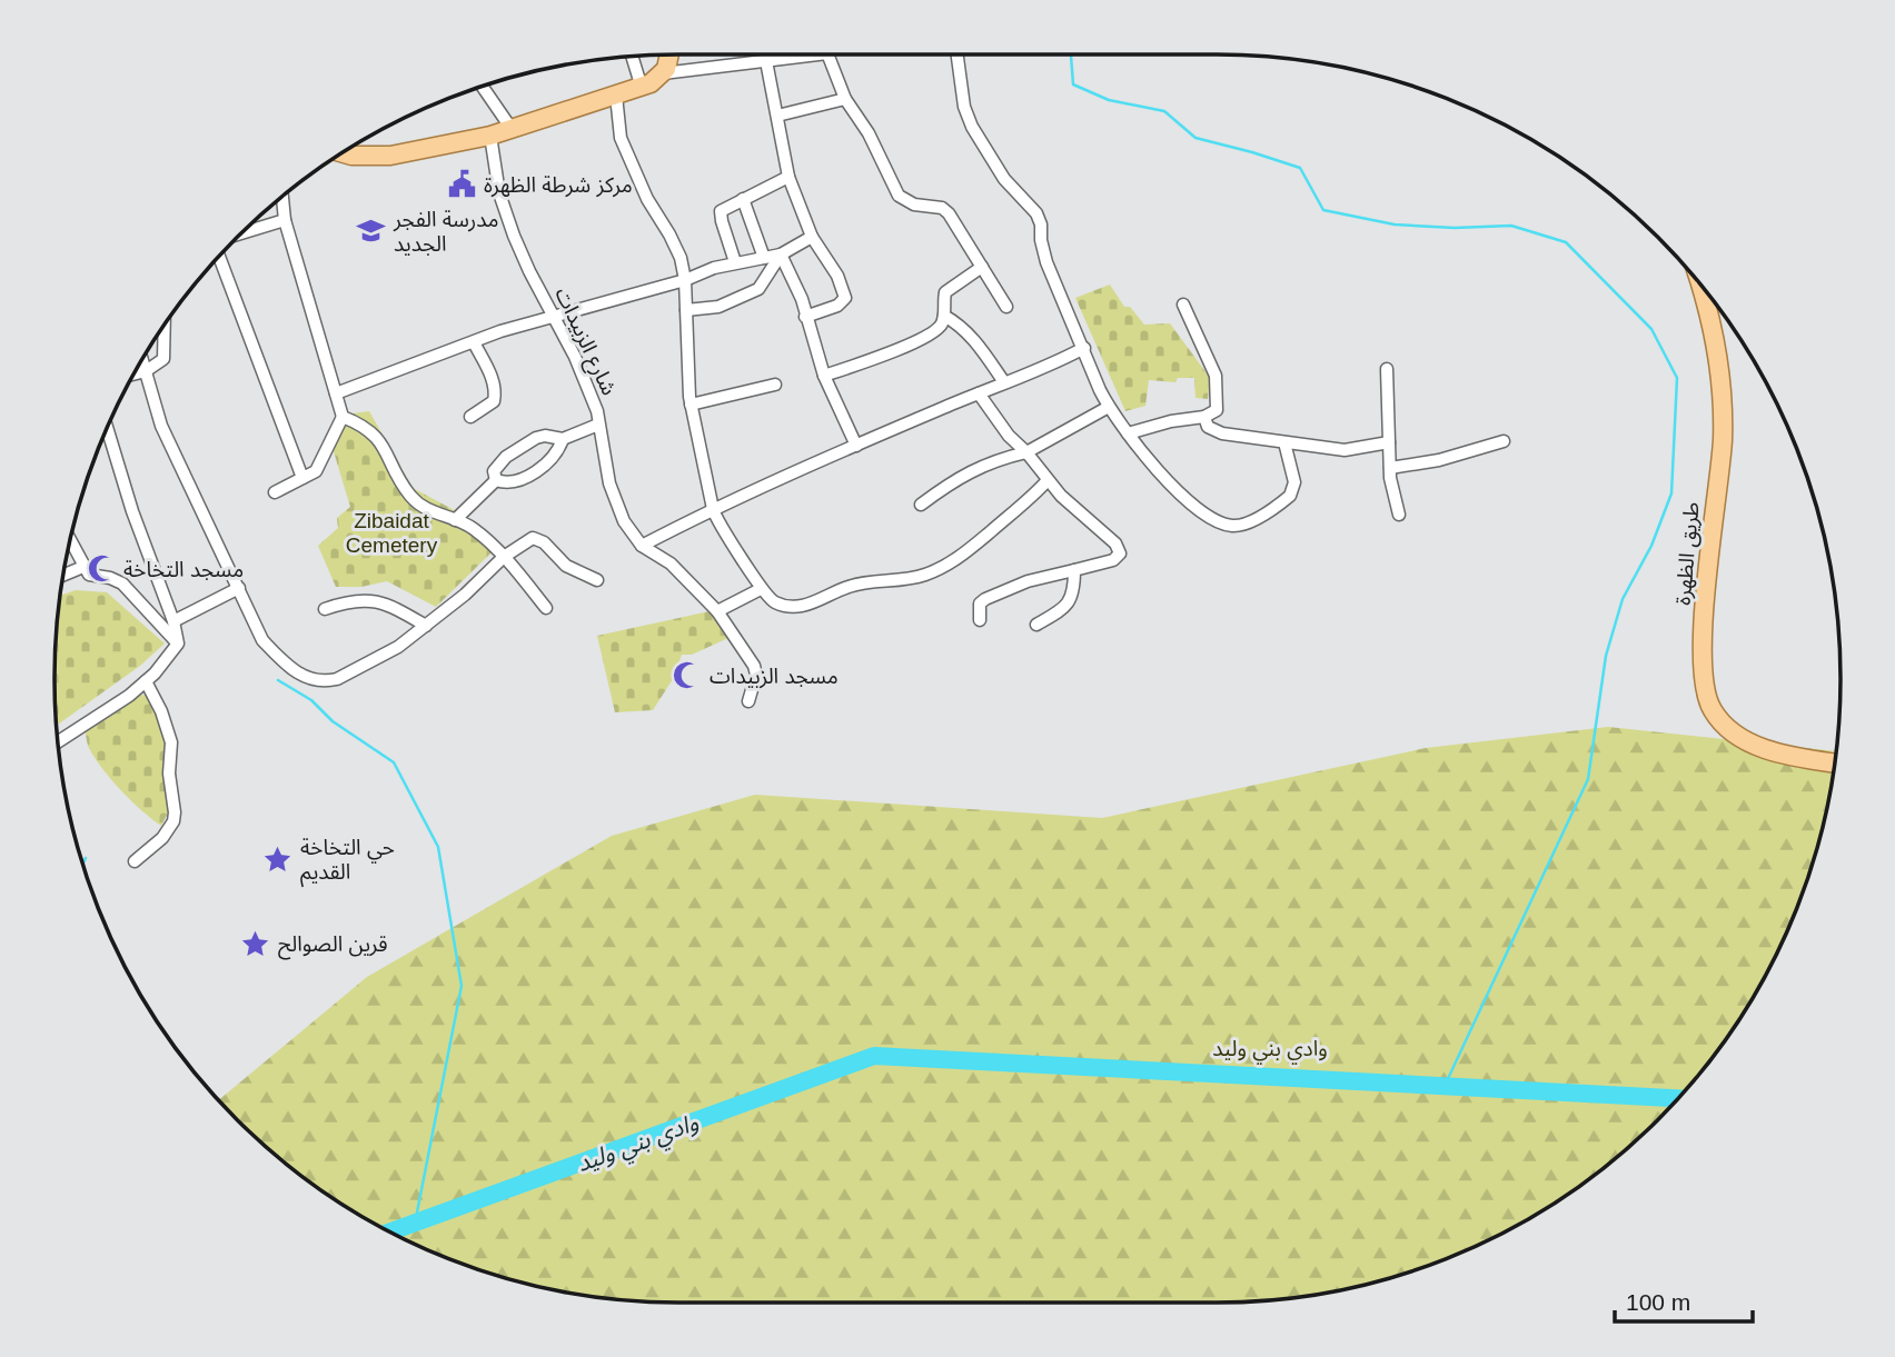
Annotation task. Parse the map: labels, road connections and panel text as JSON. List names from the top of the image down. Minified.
{"streets":{"main road":["طريق الظهرة"],"street":["شارع الزبيدات"]},"water":["وادي بني وليد"],"parks":["Zibaidat Cemetery","وادي بني وليد"],"places":{"public building":["مركز شرطة الظهرة"],"school or university":["مدرسة الفجر الجديد"],"mosque":["مسجد التخاخة","مسجد الزبيدات"],"place":["حي التخاخة القديم","قرين الصوالح"]},"scale_bar":"100 m"}
